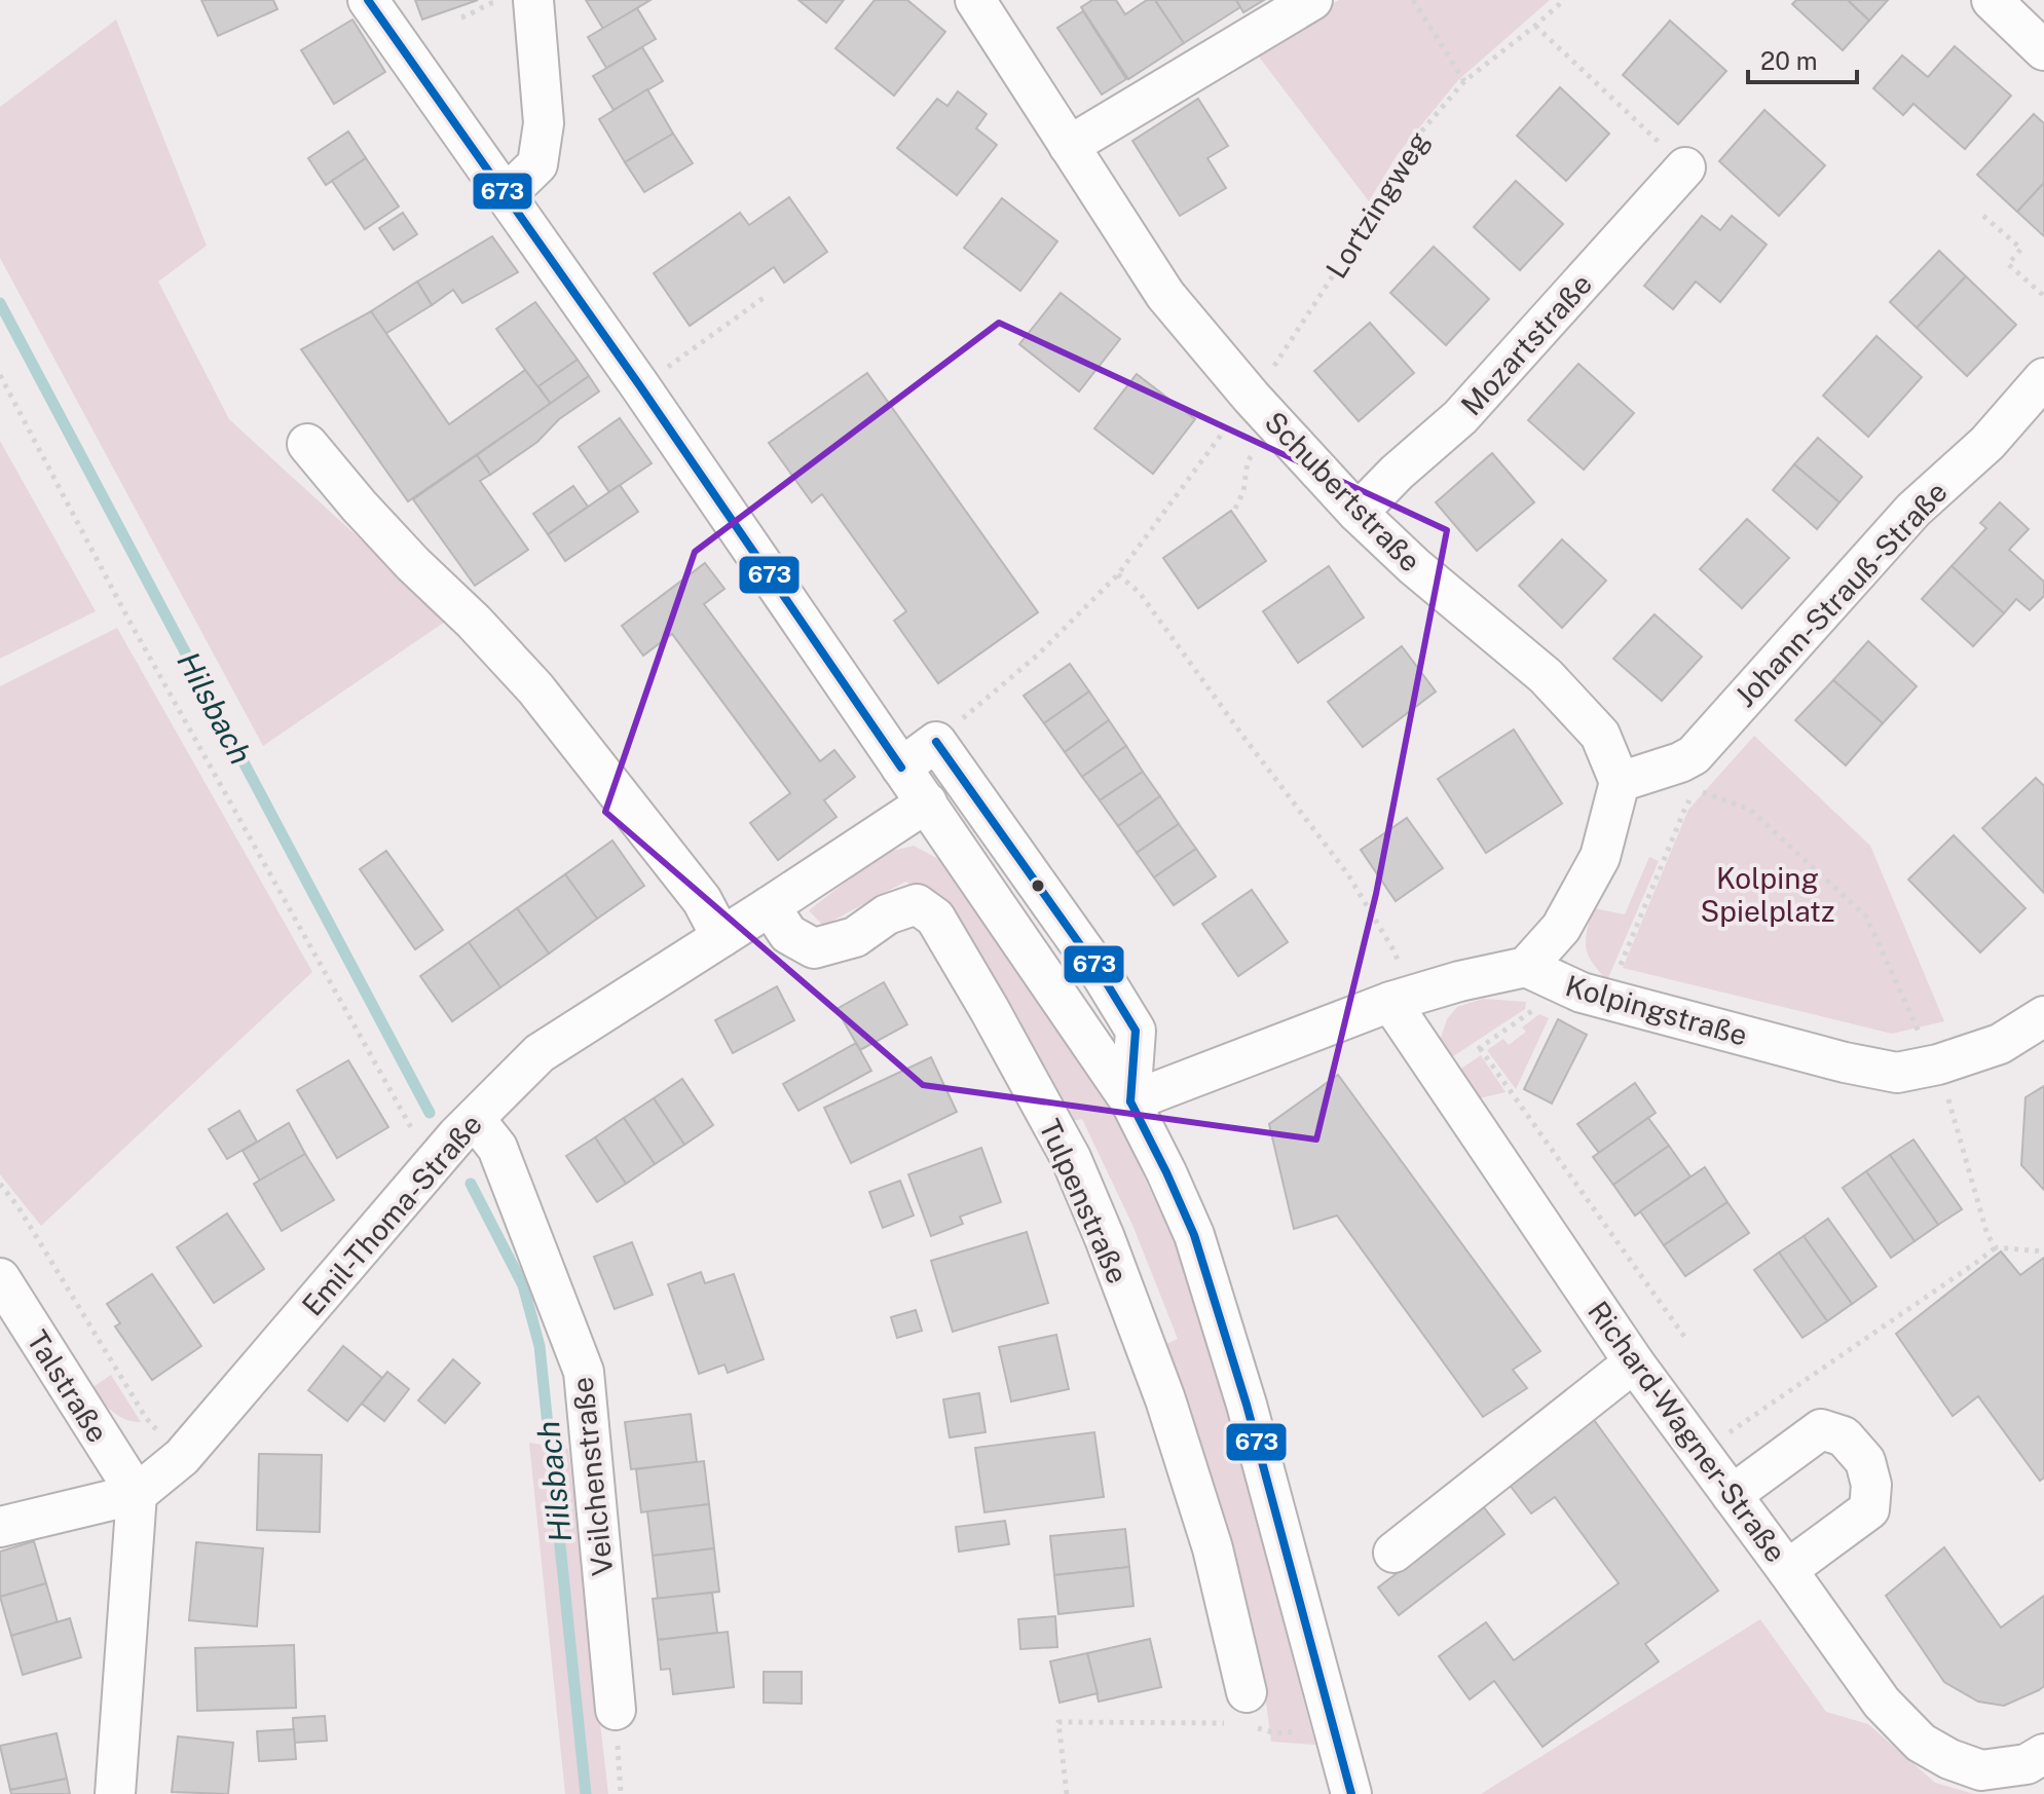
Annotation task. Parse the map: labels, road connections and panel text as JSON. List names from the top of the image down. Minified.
{"streets":{"street":["Mozartstraße","Schubertstraße","Johann-Strauß-Straße","Kolpingstraße","Tulpenstraße","Emil-Thoma-Straße","Talstraße","Richard-Wagner-Straße","Veilchenstraße"],"path":["Lortzingweg"]},"crossings":[["Lortzingweg","Schubertstraße"],["Mozartstraße","Schubertstraße"],["Schubertstraße","Johann-Strauß-Straße"],["Tulpenstraße","Emil-Thoma-Straße"],["Emil-Thoma-Straße","Talstraße"],["Emil-Thoma-Straße","Veilchenstraße"]],"water":["Hilsbach"],"parks":["Kolping Spielplatz"],"lines":["transit line 673"],"scale_bar":"20 m"}
